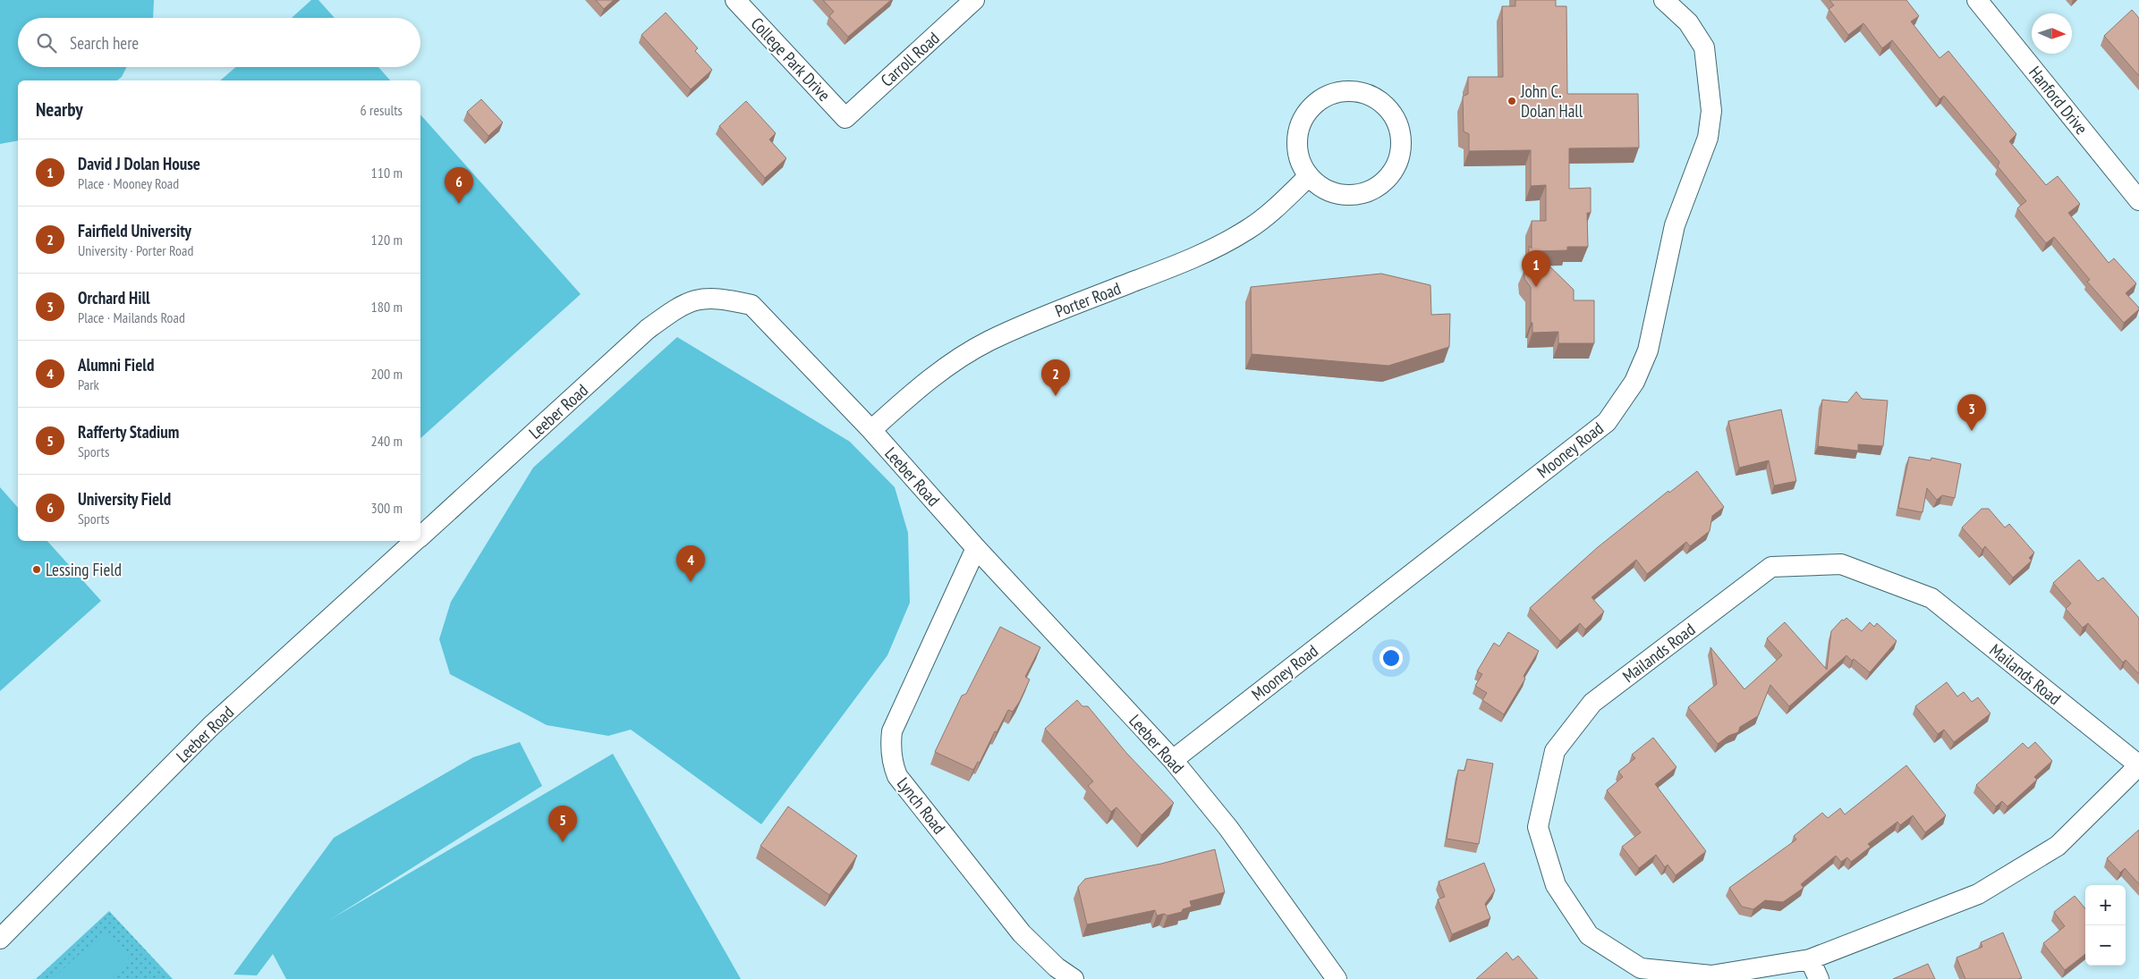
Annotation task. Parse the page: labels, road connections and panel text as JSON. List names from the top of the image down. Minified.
{"streets":{"street":["College Park Drive","Carroll Road","Hanford Drive","Porter Road","Leeber Road","Mooney Road","Mailands Road","Lynch Road"]},"crossings":[["College Park Drive","Carroll Road"],["Porter Road","Leeber Road"],["Leeber Road","Mooney Road"],["Leeber Road","Lynch Road"]],"places":["John C. Dolan Hall","Lessing Field"],"north":"right","page":{"search":"Search here","heading":["Nearby","6 results"],"list":[{"mark":"1","name":"David J Dolan House","note":"Place · Mooney Road","value":"110 m"},{"mark":"2","name":"Fairfield University","note":"University · Porter Road","value":"120 m"},{"mark":"3","name":"Orchard Hill","note":"Place · Mailands Road","value":"180 m"},{"mark":"4","name":"Alumni Field","note":"Park","value":"200 m"},{"mark":"5","name":"Rafferty Stadium","note":"Sports","value":"240 m"},{"mark":"6","name":"University Field","note":"Sports","value":"300 m"}],"pins":["6","1","2","3","4","5"],"map_buttons":["+","−"]}}
